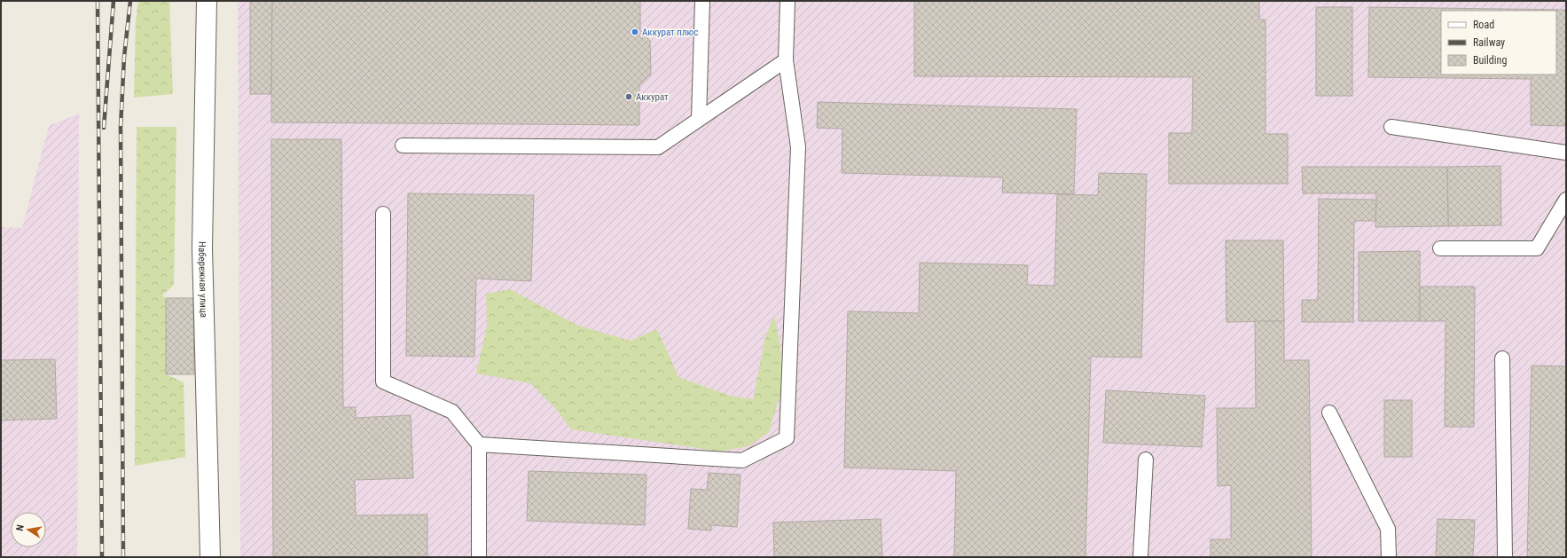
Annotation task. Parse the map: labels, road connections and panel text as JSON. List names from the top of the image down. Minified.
{"streets":{"street":["Набережная улица"]},"places":["Аккурат плюс","Аккурат"],"legend":["Road","Railway","Building"],"north":"left"}
